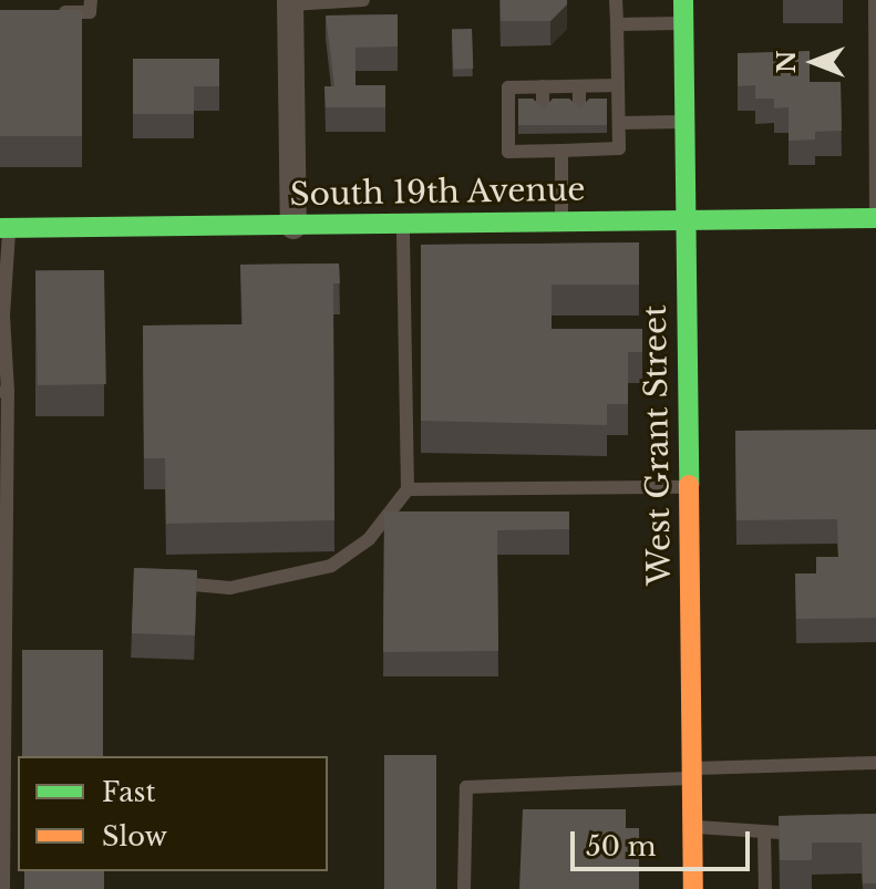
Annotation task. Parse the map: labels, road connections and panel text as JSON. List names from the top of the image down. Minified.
{"streets":{"main road":["South 19th Avenue","West Grant Street"]},"crossings":[["South 19th Avenue","West Grant Street"]],"legend":["Fast","Slow"],"scale_bar":"50 m","north":"left"}
